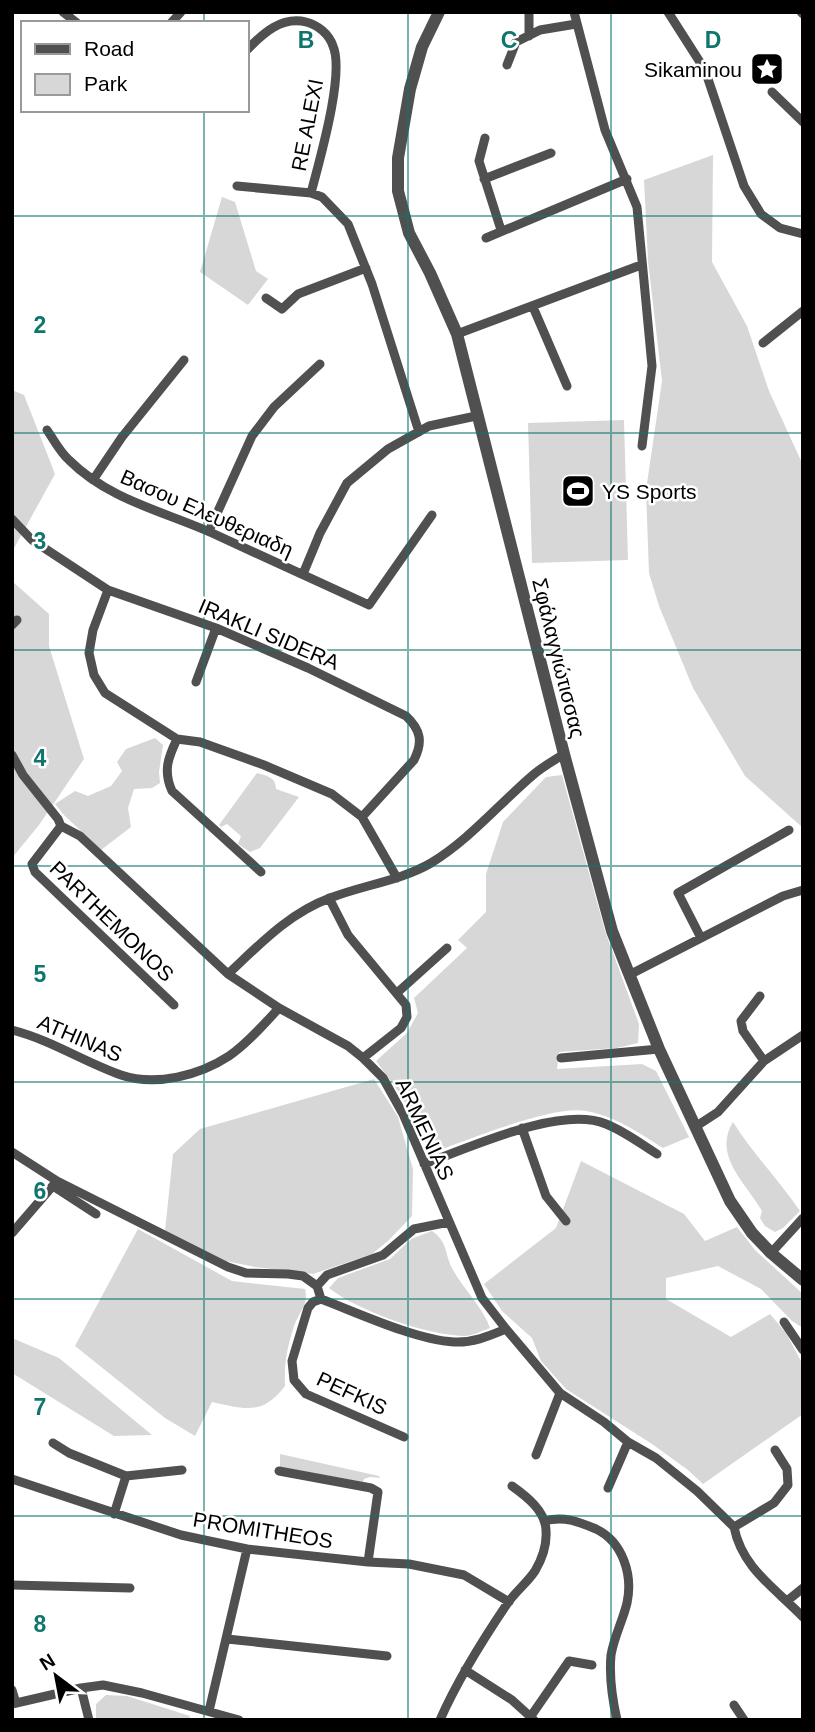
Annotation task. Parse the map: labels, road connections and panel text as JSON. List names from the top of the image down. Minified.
{"streets":{"street":["RE ALEXI","Βασου Ελευθεριαδη","IRAKLI SIDERA","Σφάλαγγιώτισσας","PARTHEMONOS","ATHINAS","ARMENIAS","PEFKIS","PROMITHEOS"]},"crossings":[["PARTHEMONOS","ARMENIAS"],["ATHINAS","ARMENIAS"]],"places":{"place":["Sikaminou"],"sports":["YS Sports"]},"legend":["Road","Park"],"north":"top left","grid":{"columns":["B","C","D"],"rows":["2","3","4","5","6","7","8"]}}
